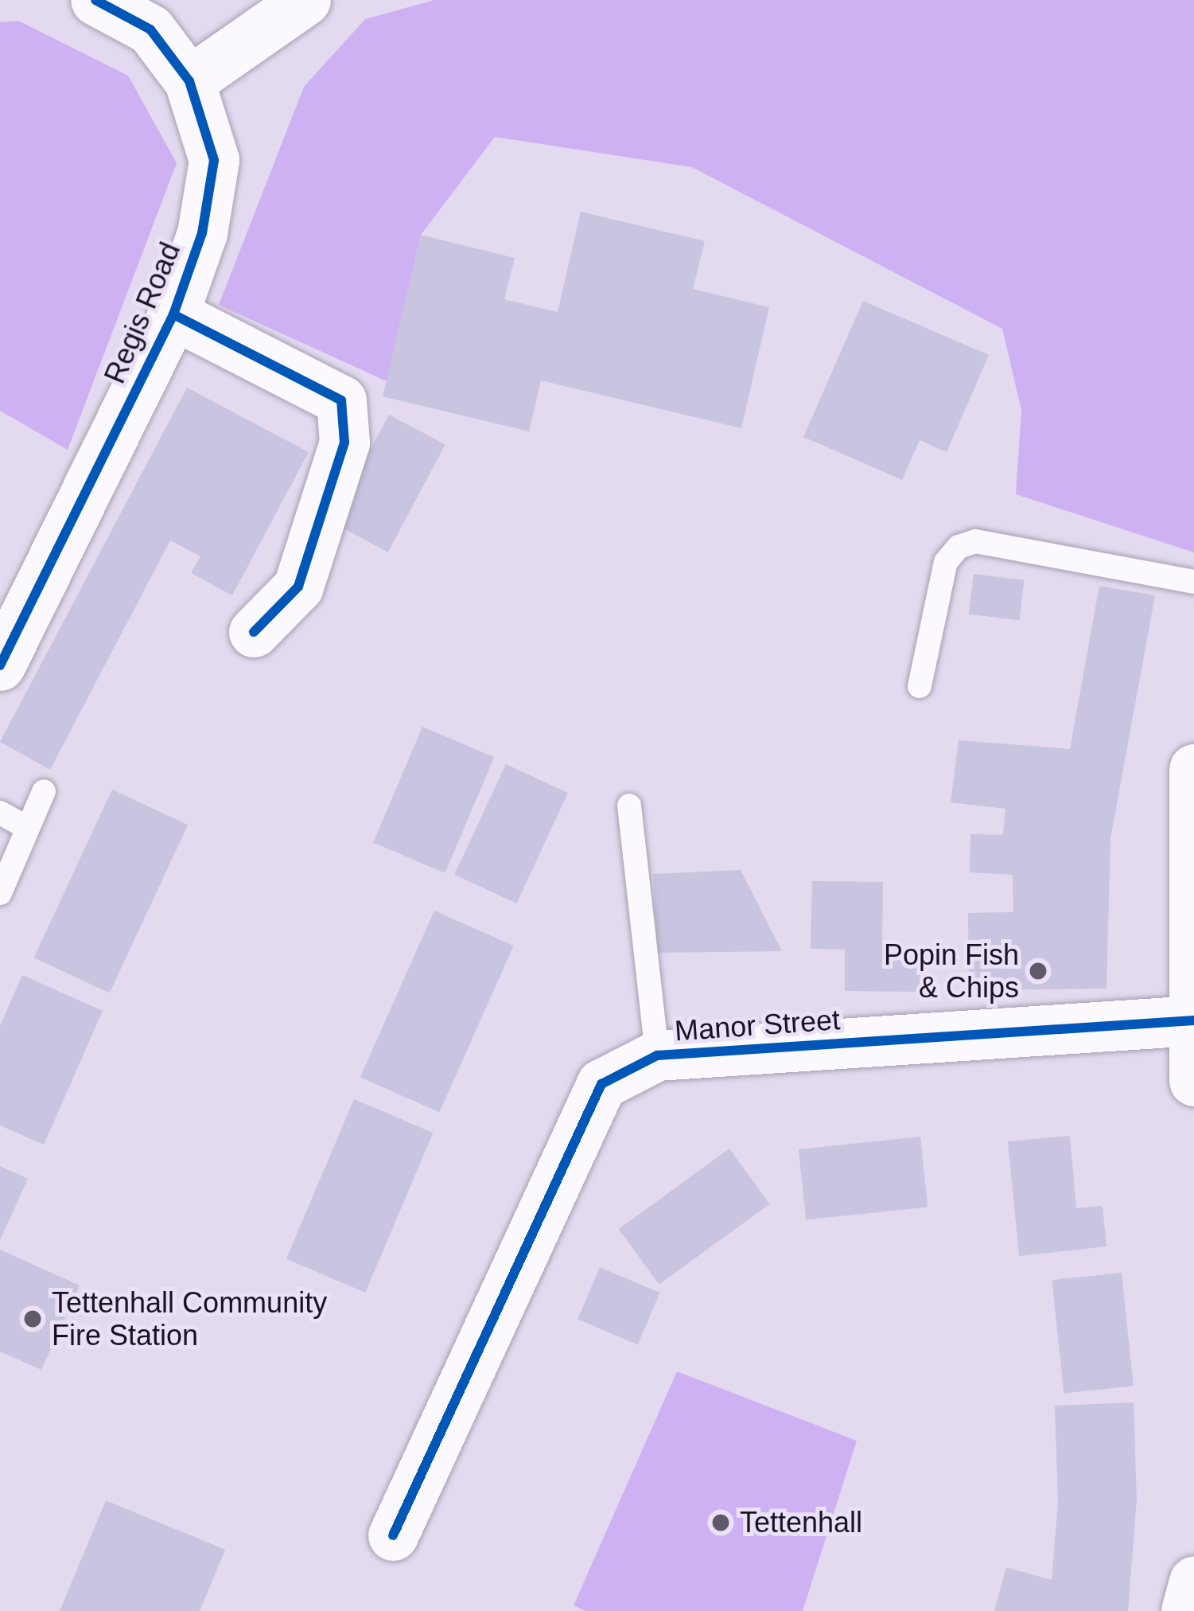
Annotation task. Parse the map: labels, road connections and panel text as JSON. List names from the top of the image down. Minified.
{"streets":{"street":["Regis Road","Manor Street"]},"places":["Popin Fish & Chips","Tettenhall Community Fire Station","Tettenhall"]}
